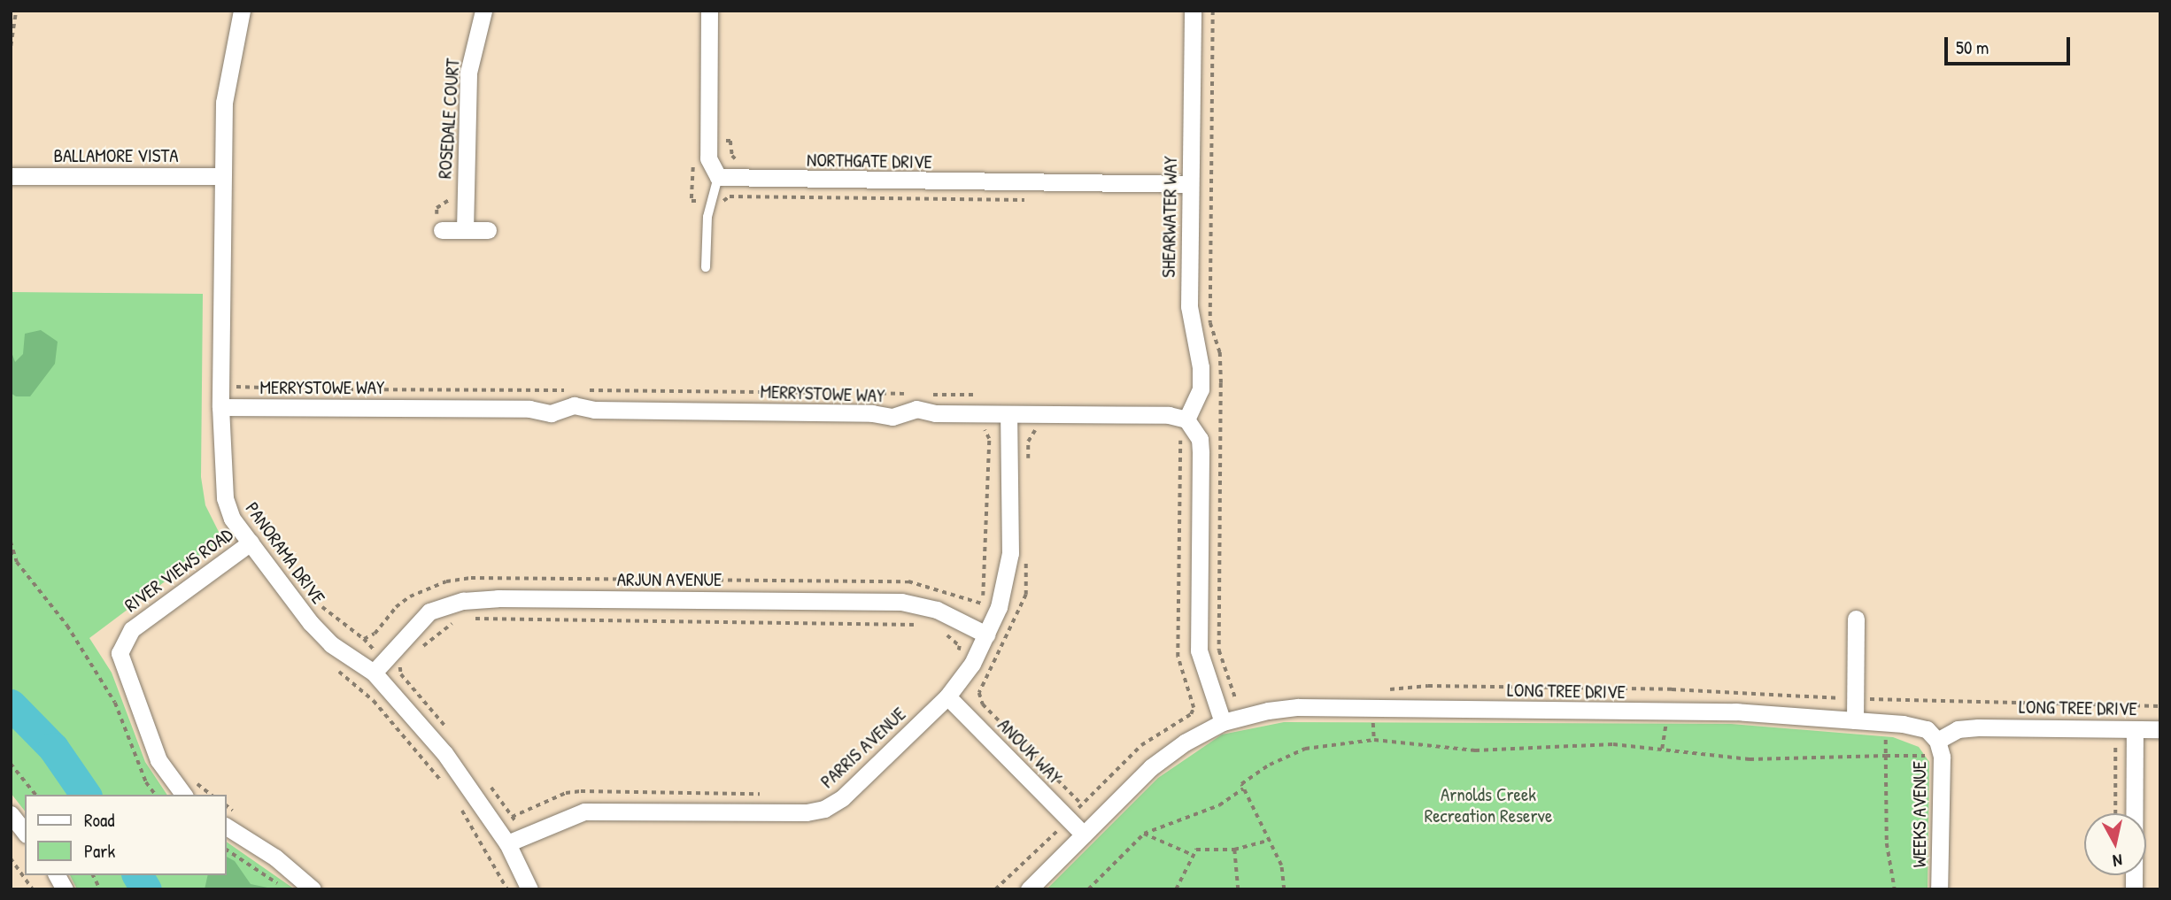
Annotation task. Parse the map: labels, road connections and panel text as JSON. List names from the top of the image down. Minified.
{"streets":{"street":["ROSEDALE COURT","BALLAMORE VISTA","NORTHGATE DRIVE","SHEARWATER WAY","MERRYSTOWE WAY","PANORAMA DRIVE","RIVER VIEWS ROAD","ARJUN AVENUE","LONG TREE DRIVE","PARRIS AVENUE","ANOUK WAY","WEEKS AVENUE"]},"crossings":[["BALLAMORE VISTA","PANORAMA DRIVE"],["NORTHGATE DRIVE","SHEARWATER WAY"],["SHEARWATER WAY","MERRYSTOWE WAY"],["MERRYSTOWE WAY","PANORAMA DRIVE"],["MERRYSTOWE WAY","PARRIS AVENUE"],["PANORAMA DRIVE","RIVER VIEWS ROAD"],["PANORAMA DRIVE","ARJUN AVENUE"],["PANORAMA DRIVE","PARRIS AVENUE"],["ARJUN AVENUE","PARRIS AVENUE"],["LONG TREE DRIVE","ANOUK WAY"],["LONG TREE DRIVE","WEEKS AVENUE"],["PARRIS AVENUE","ANOUK WAY"]],"parks":["Arnolds Creek Recreation Reserve"],"legend":["Road","Park"],"scale_bar":"50 m","north":"bottom"}
